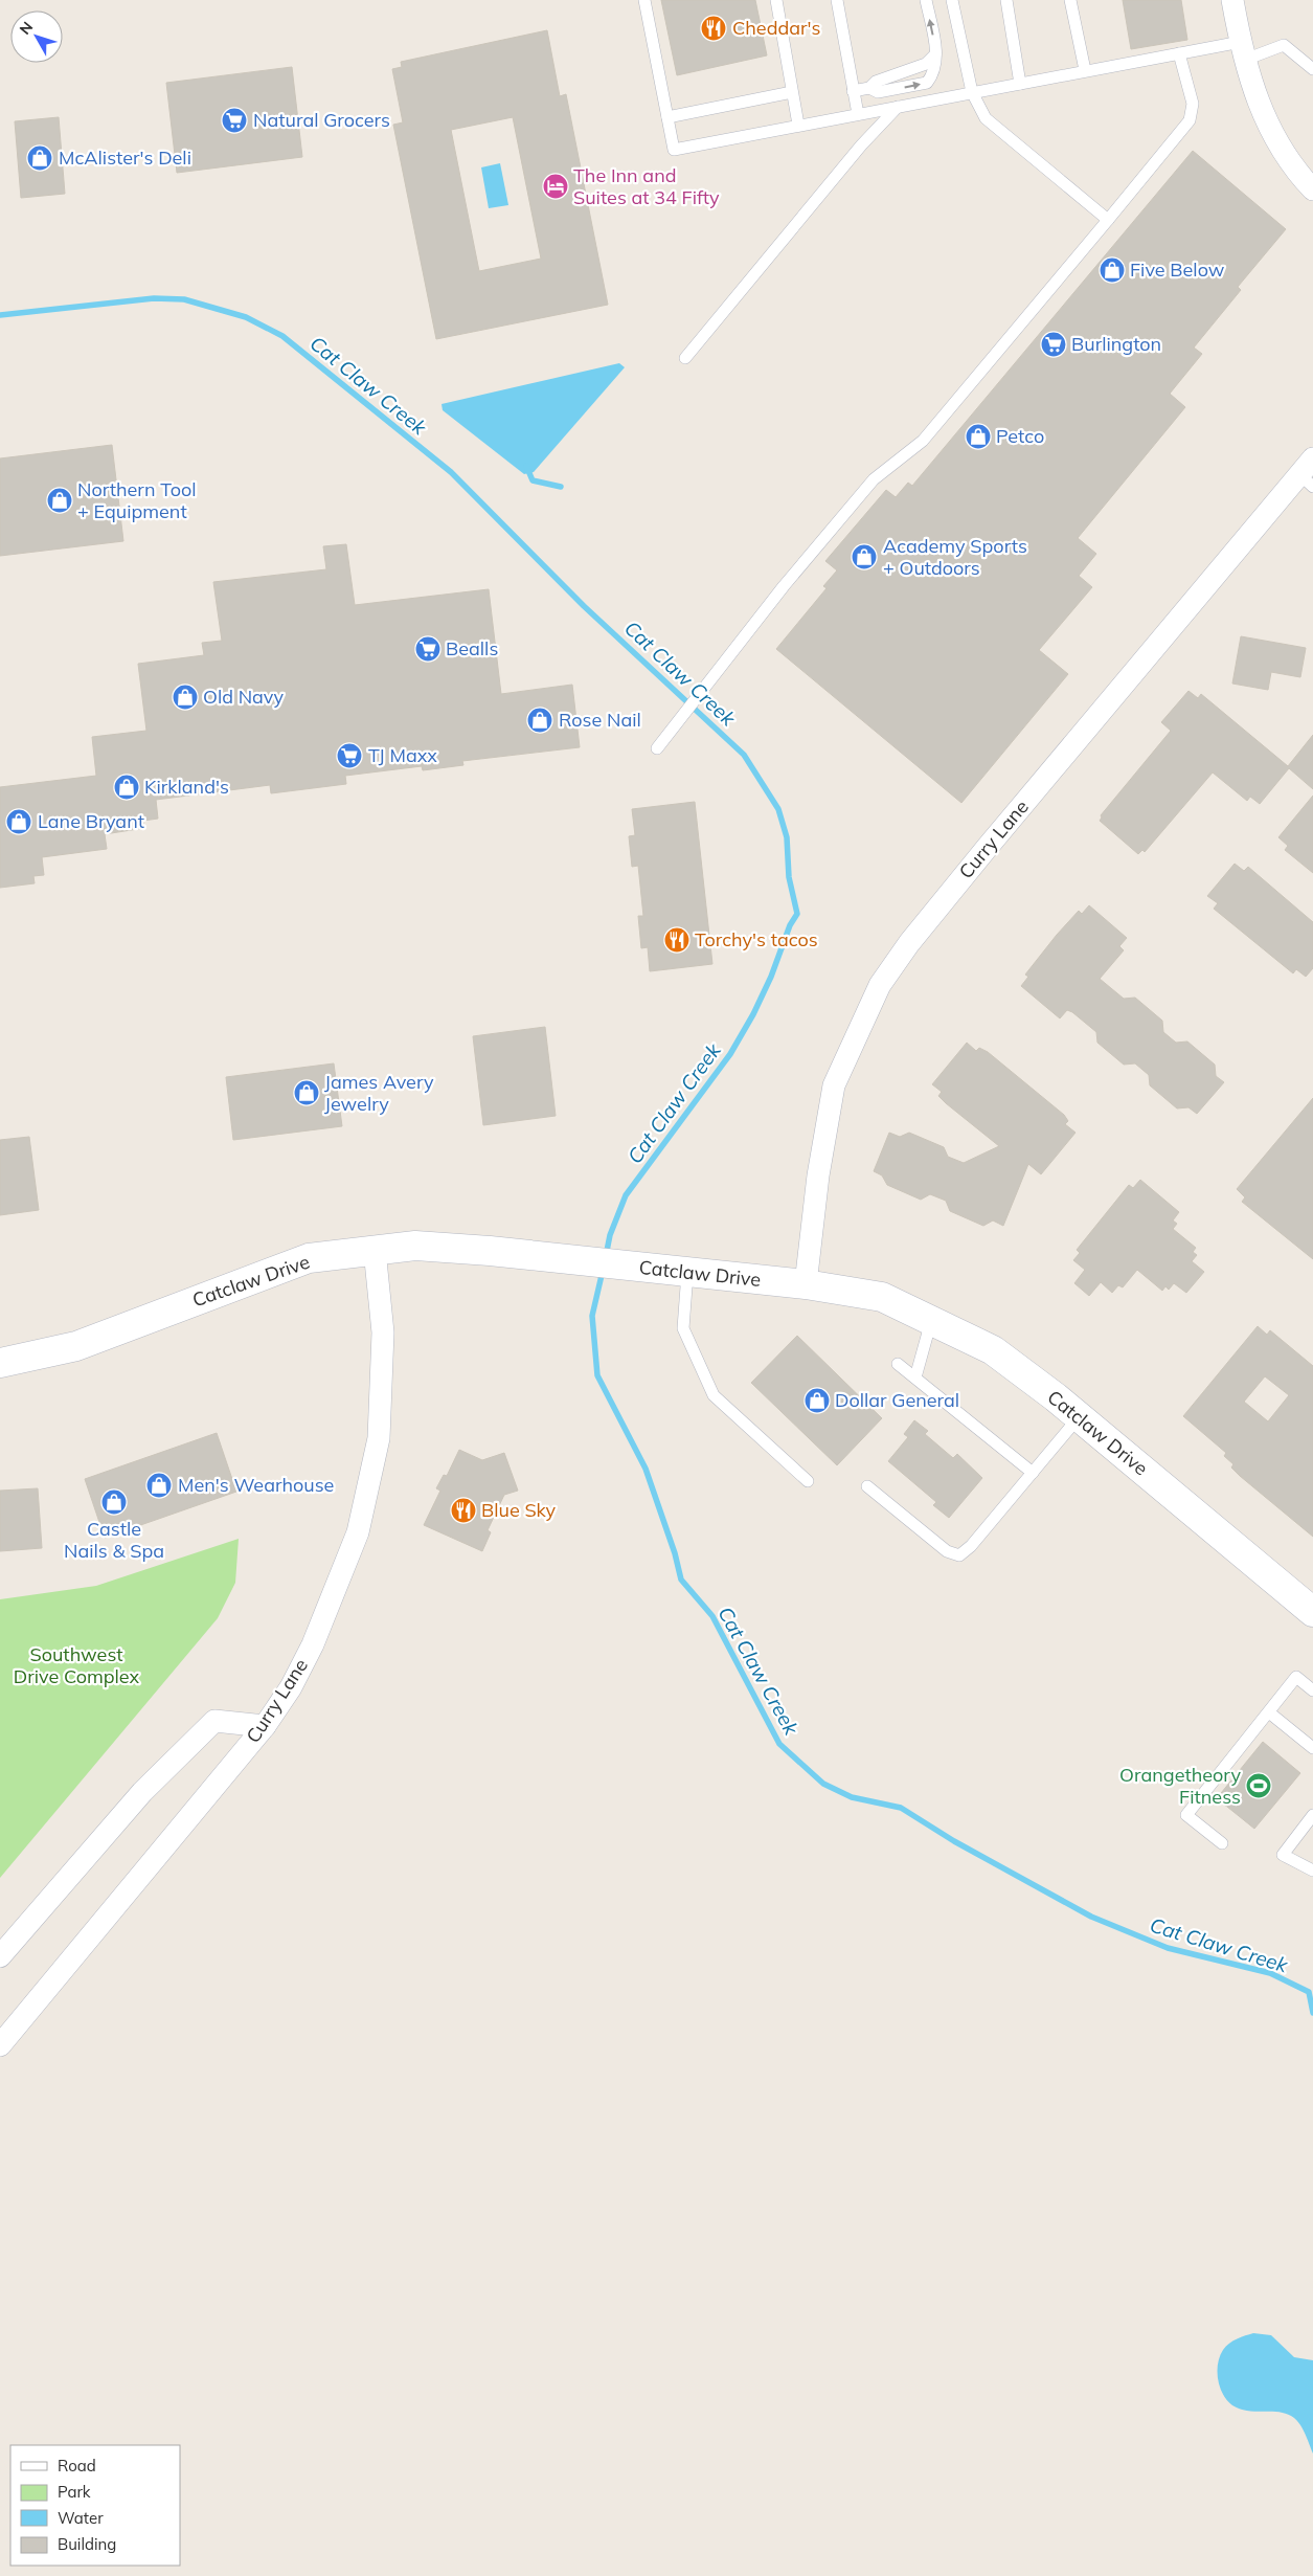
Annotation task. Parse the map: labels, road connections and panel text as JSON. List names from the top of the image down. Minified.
{"streets":{"street":["Curry Lane","Catclaw Drive"]},"crossings":[["Curry Lane","Catclaw Drive"]],"water":["Cat Claw Creek"],"parks":["Southwest Drive Complex"],"places":{"restaurant":["Cheddar's","Torchy's tacos","Blue Sky"],"supermarket":["Natural Grocers","Burlington","Bealls","TJ Maxx"],"shop":["McAlister's Deli","Five Below","Petco","Northern Tool + Equipment","Academy Sports + Outdoors","Old Navy","Rose Nail","Kirkland's","Lane Bryant","James Avery Jewelry","Dollar General","Men's Wearhouse","Castle Nails & Spa"],"hotel":["The Inn and Suites at 34 Fifty"],"sports":["Orangetheory Fitness"]},"legend":["Road","Park","Water","Building"],"north":"top left"}
